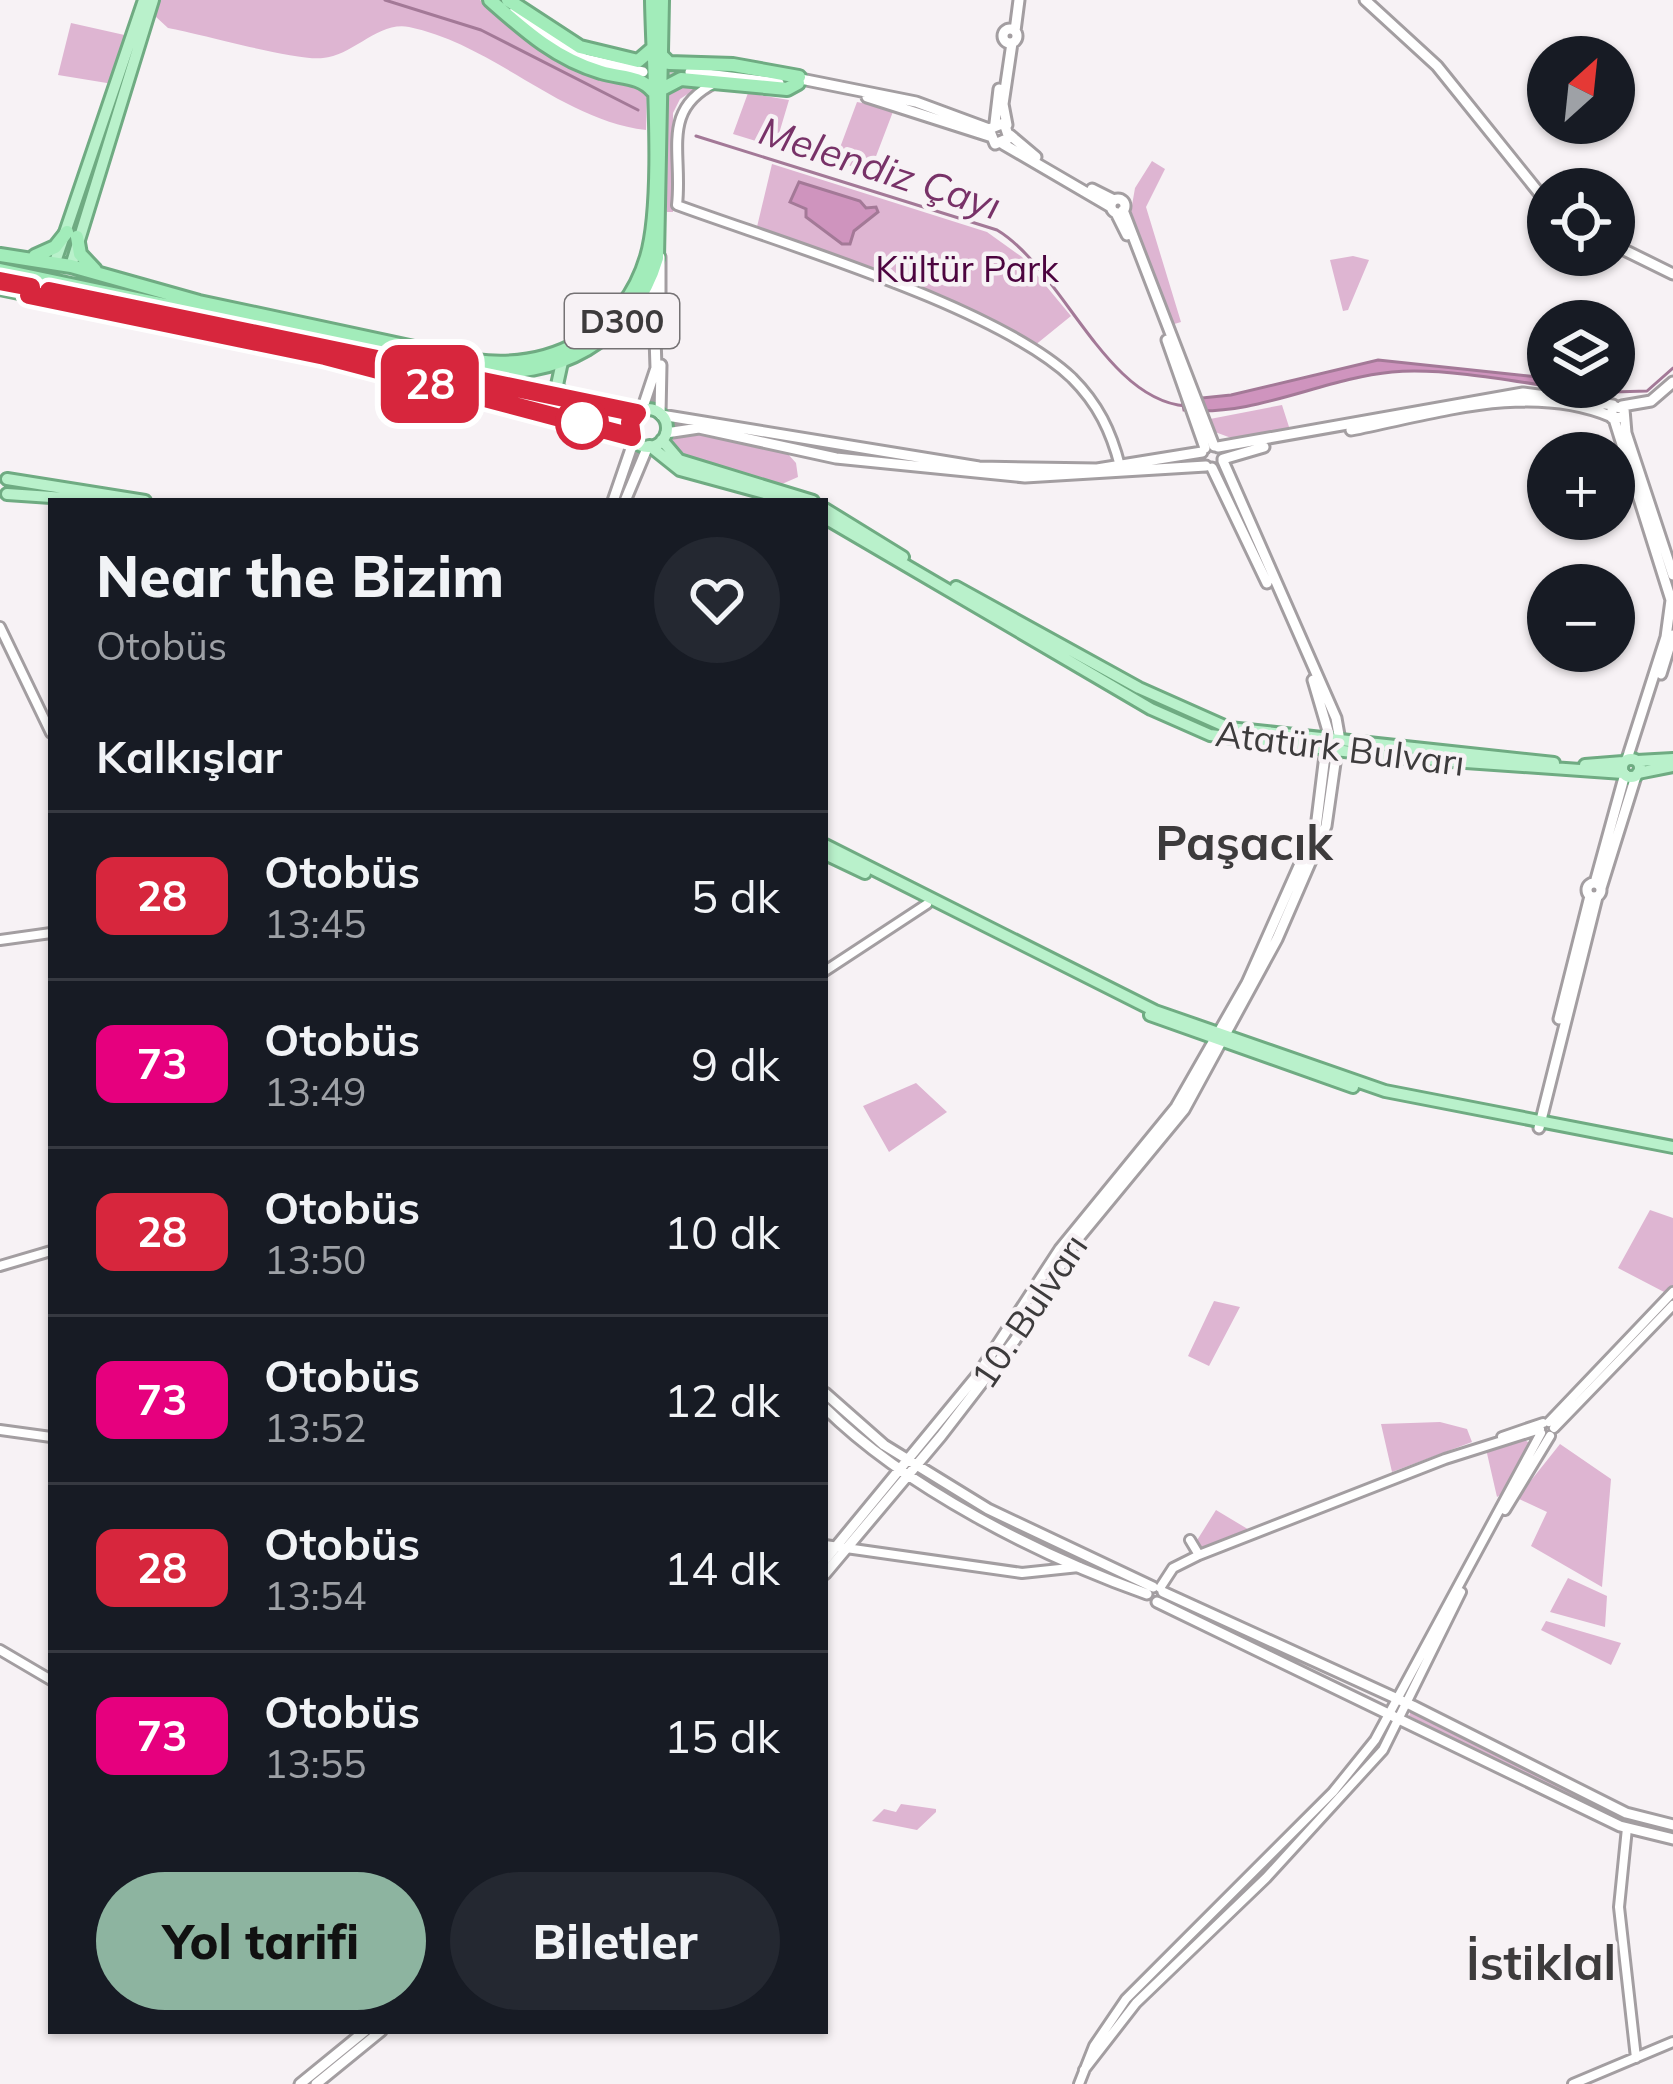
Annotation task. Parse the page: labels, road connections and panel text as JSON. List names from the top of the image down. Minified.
{"streets":{"highway":["D300"],"main road":["Atatürk Bulvarı","10. Bulvarı"]},"crossings":[["Atatürk Bulvarı","10. Bulvarı"]],"districts":["Paşacık","İstiklal"],"water":["Melendiz Çayı"],"parks":["Kültür Park"],"lines":["bus line 28"],"north":"top right","page":{"on_map":"28","map_buttons":["+","−"],"heading":[["Near the Bizim","Otobüs"],"Kalkışlar"],"list":[{"mark":"28","name":"Otobüs","note":"13:45","value":"5 dk"},{"mark":"73","name":"Otobüs","note":"13:49","value":"9 dk"},{"mark":"28","name":"Otobüs","note":"13:50","value":"10 dk"},{"mark":"73","name":"Otobüs","note":"13:52","value":"12 dk"},{"mark":"28","name":"Otobüs","note":"13:54","value":"14 dk"},{"mark":"73","name":"Otobüs","note":"13:55","value":"15 dk"}],"buttons":["Yol tarifi","Biletler"]}}
